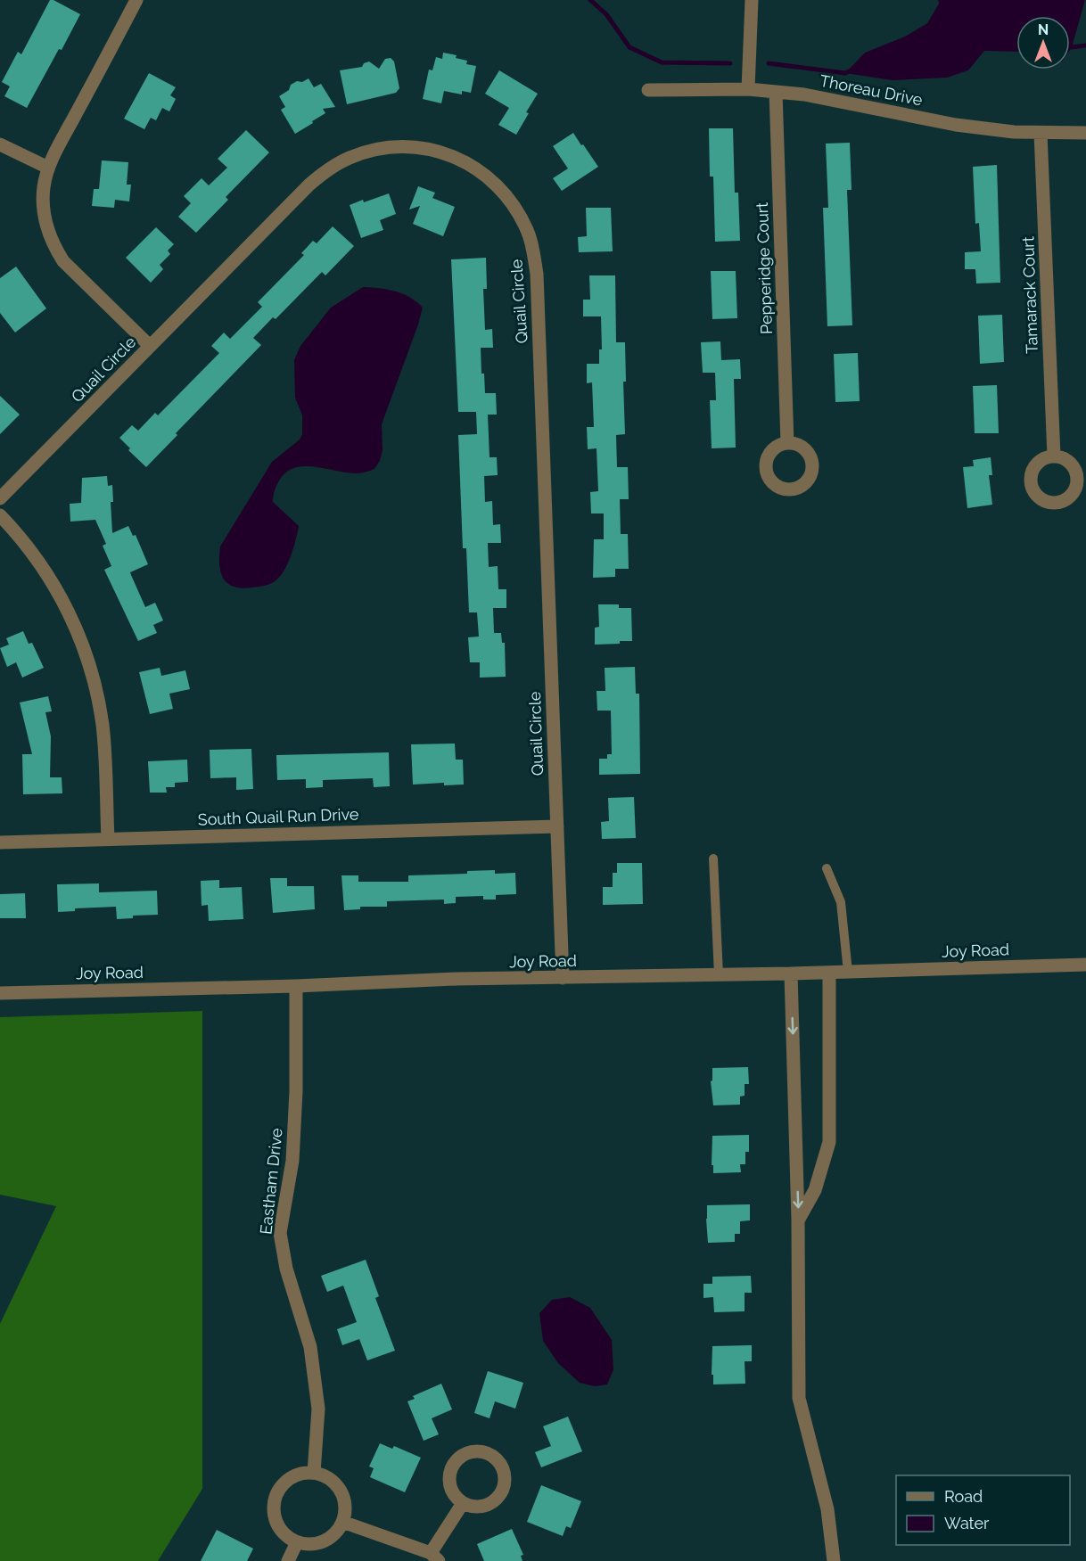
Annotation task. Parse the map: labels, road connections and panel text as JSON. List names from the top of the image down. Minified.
{"streets":{"street":["Thoreau Drive","Pepperidge Court","Tamarack Court","Quail Circle","South Quail Run Drive","Joy Road","Eastham Drive"]},"crossings":[["Thoreau Drive","Pepperidge Court"],["Thoreau Drive","Tamarack Court"],["Quail Circle","South Quail Run Drive"],["Quail Circle","Joy Road"],["Joy Road","Eastham Drive"]],"legend":["Road","Water"],"north":"top"}
